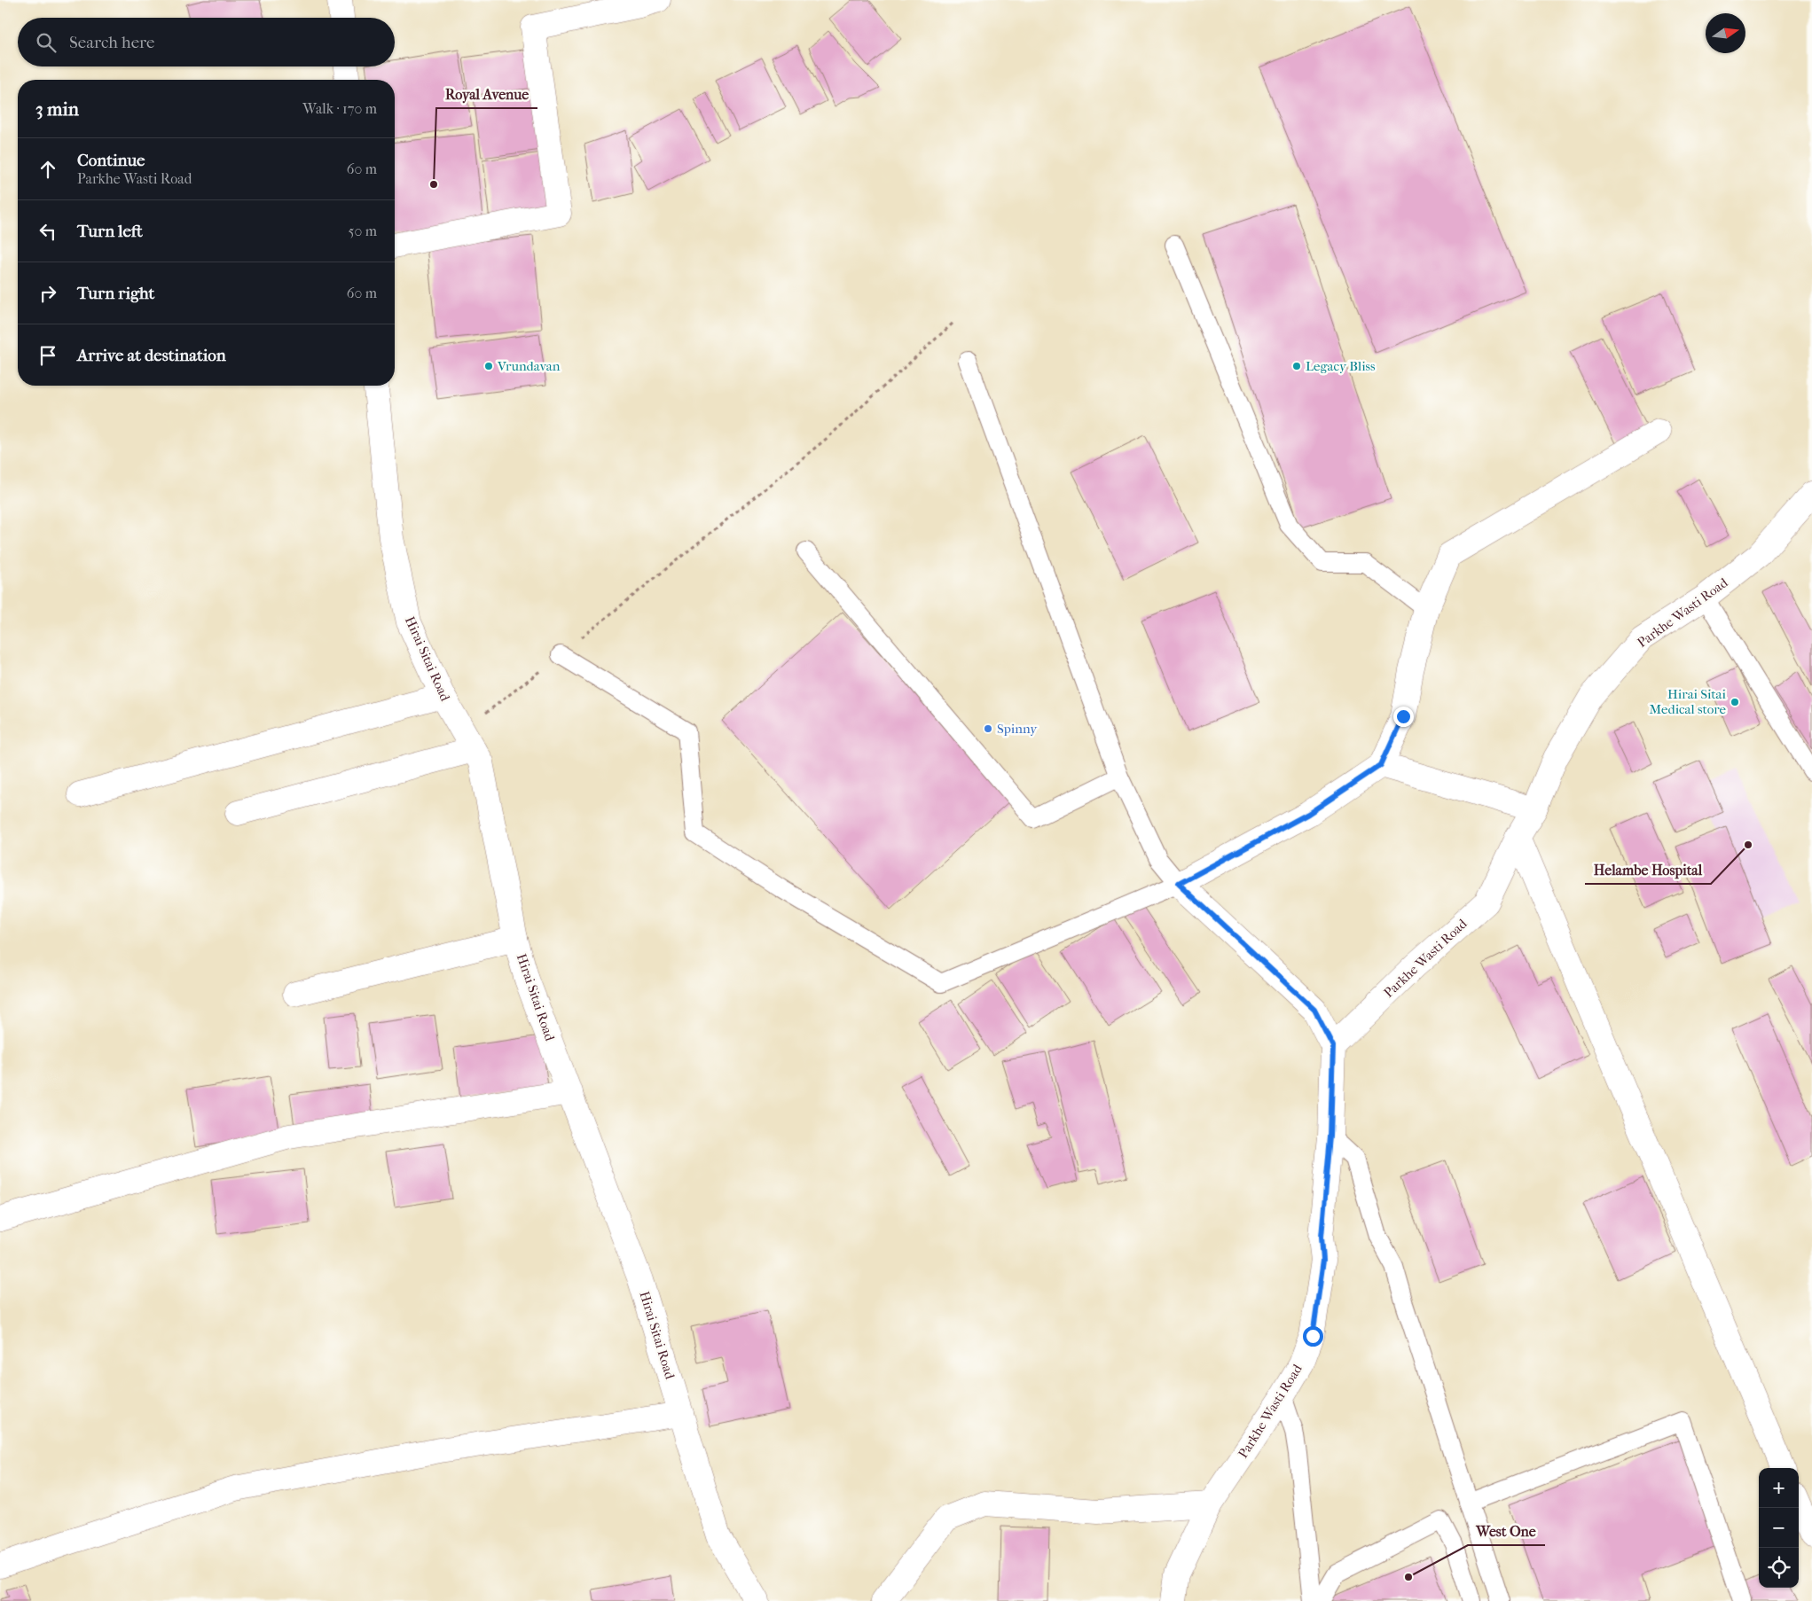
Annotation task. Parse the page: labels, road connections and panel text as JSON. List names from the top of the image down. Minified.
{"streets":{"street":["Parkhe Wasti Road","Hirai Sitai Road"]},"places":["Royal Avenue","Vrundavan","Legacy Bliss","Hirai Sitai Medical store","Spinny","Helambe Hospital","West One"],"north":"right","page":{"search":"Search here","heading":["3 min","Walk · 170 m"],"list":[["Continue","Parkhe Wasti Road","60 m"],["Turn left","50 m"],["Turn right","60 m"],"Arrive at destination"],"map_buttons":["+","−"]}}
